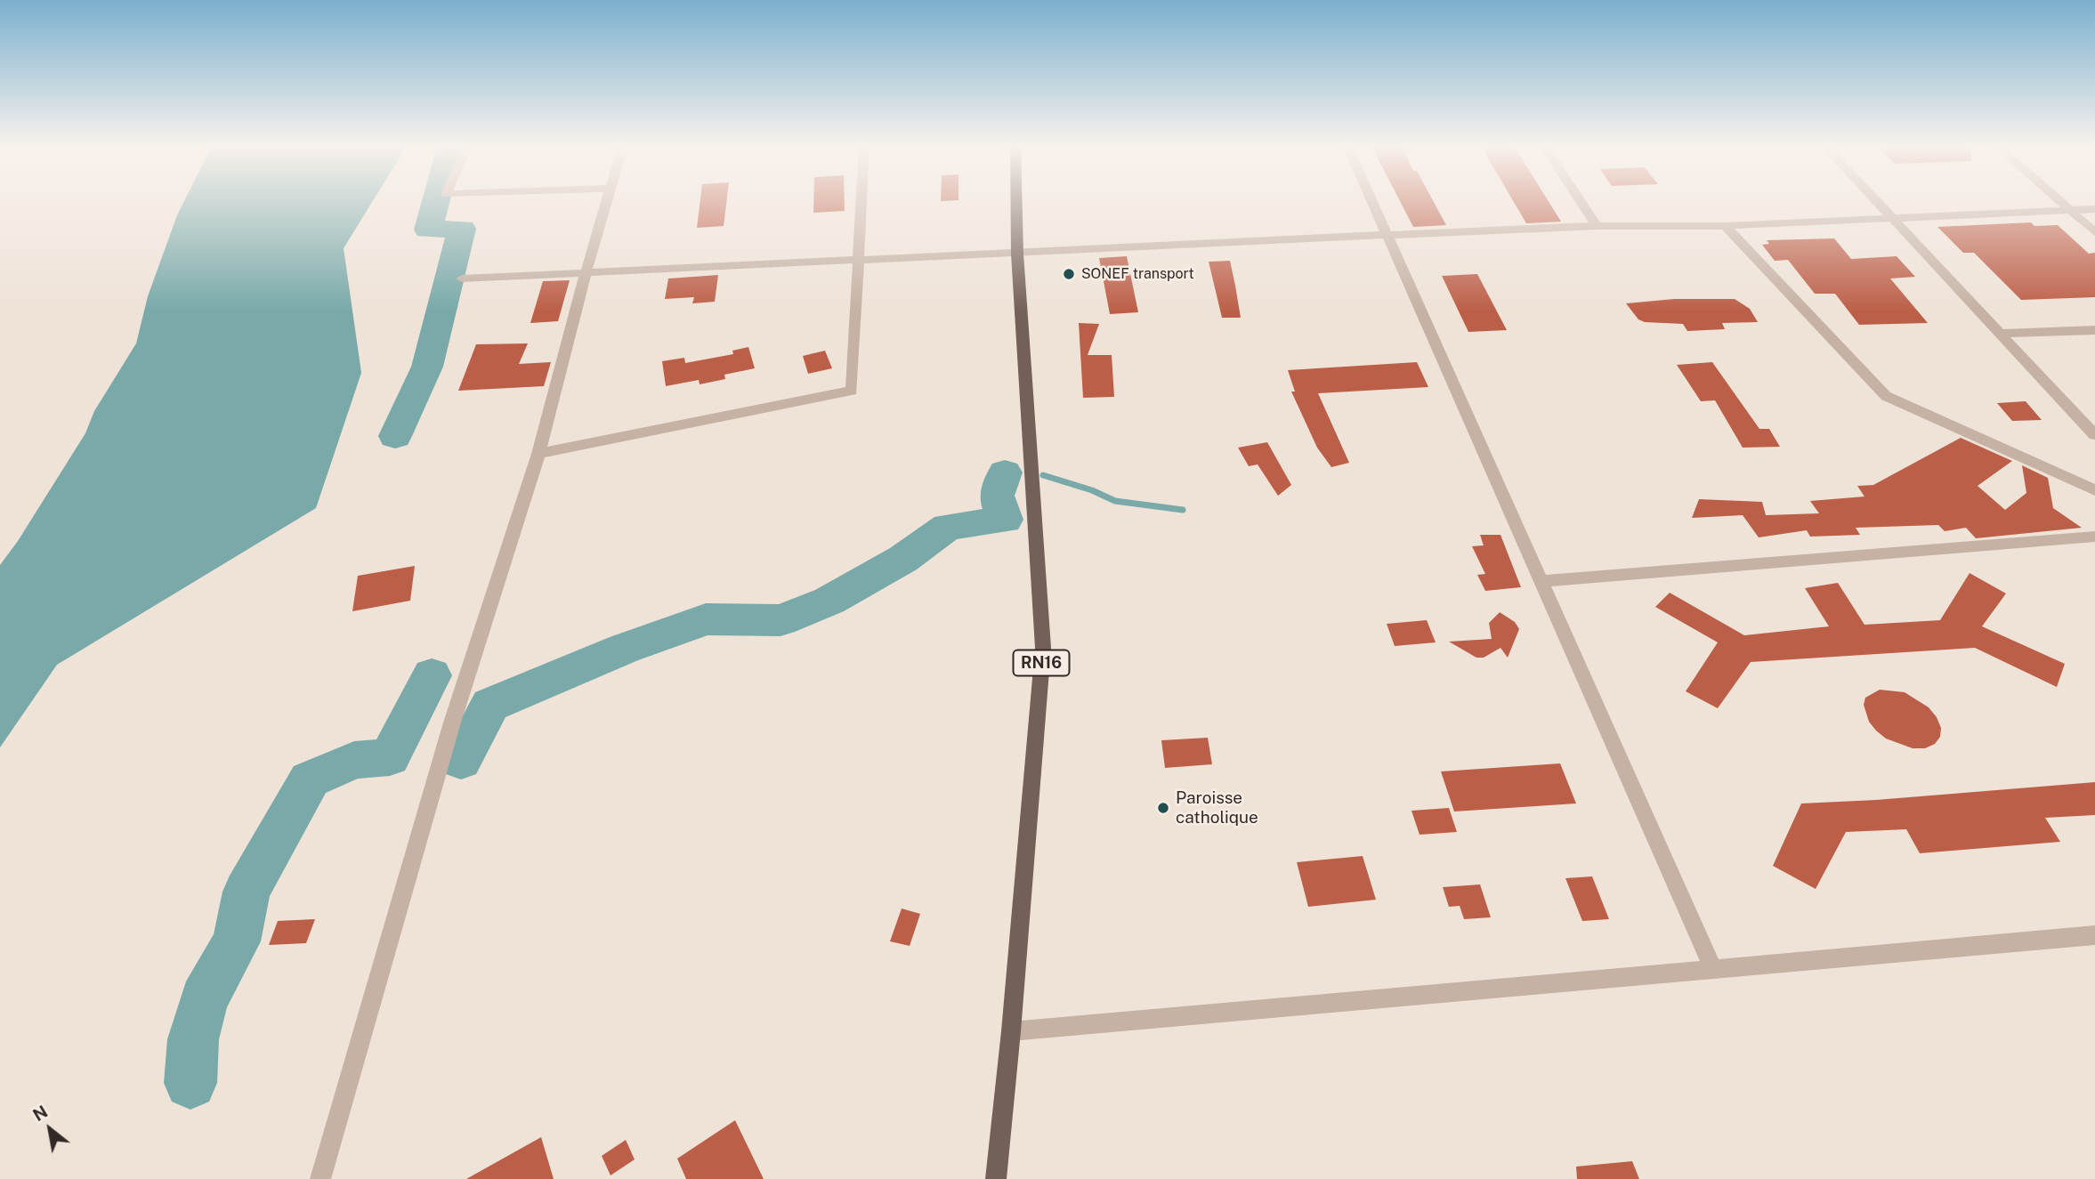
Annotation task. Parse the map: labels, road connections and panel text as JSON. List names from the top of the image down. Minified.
{"streets":{"main road":["RN16"]},"places":["SONEF transport","Paroisse catholique"],"north":"top left"}
